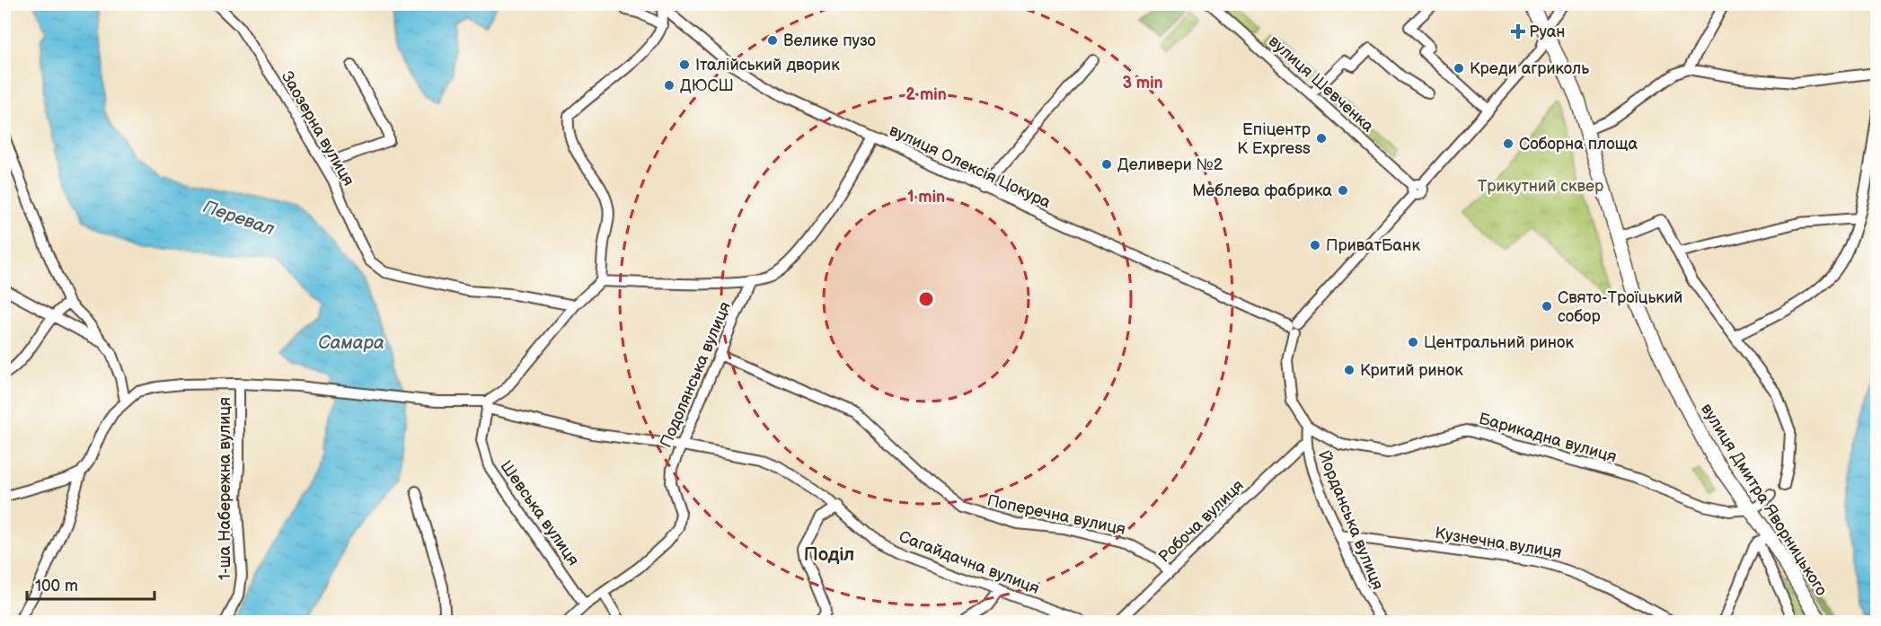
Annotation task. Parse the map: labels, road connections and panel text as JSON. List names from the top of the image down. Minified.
{"streets":{"highway":["вулиця Дмитра Яворницького"],"street":["вулиця Шевченка","Заозерна вулиця","вулиця Олексія Цокура","Подолянська вулиця","Барикадна вулиця","1-ша Набережна вулиця","Шевська вулиця","Поперечна вулиця","Йорданська вулиця","Робоча вулиця","Кузнечна вулиця","Сагайдачна вулиця"]},"crossings":[["Подолянська вулиця","Шевська вулиця"],["Подолянська вулиця","Поперечна вулиця"],["Подолянська вулиця","Сагайдачна вулиця"],["Барикадна вулиця","вулиця Дмитра Яворницького"],["Барикадна вулиця","Йорданська вулиця"],["1-ша Набережна вулиця","Сагайдачна вулиця"],["Шевська вулиця","Сагайдачна вулиця"],["Поперечна вулиця","Робоча вулиця"],["Йорданська вулиця","Робоча вулиця"],["Йорданська вулиця","Кузнечна вулиця"]],"districts":["Поділ"],"water":["Перевал","Самара"],"parks":["Трикутний сквер"],"places":{"health":["Руан"],"other":["Велике пузо","Італійський дворик","Креди агриколь","ДЮСШ","Епіцентр К Express","Соборна площа","Деливери №2","Меблева фабрика","ПриватБанк","Свято-Троїцький собор","Центральний ринок","Критий ринок"]},"scale_bar":"100 m","rings":["3 min","2 min","1 min"]}
